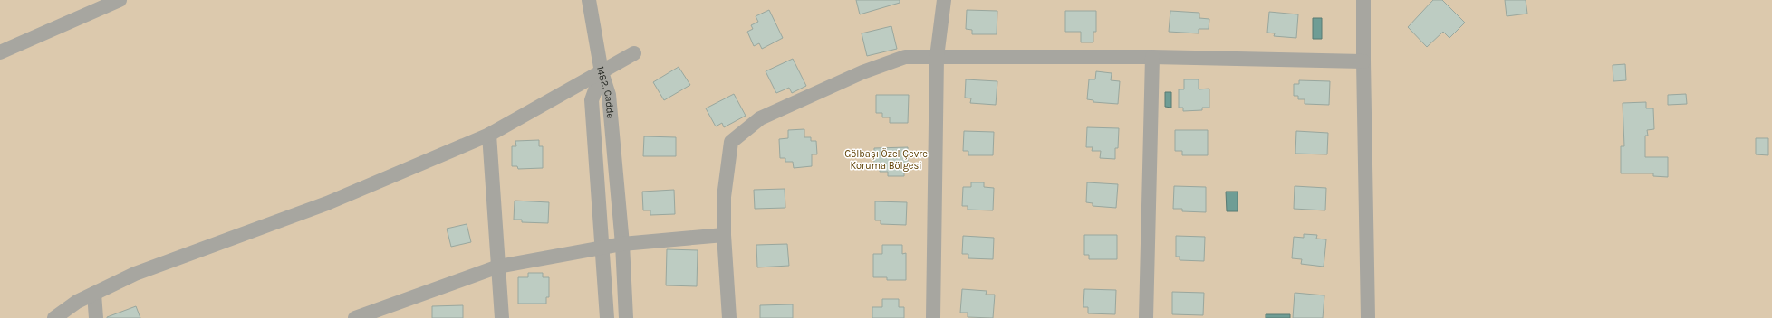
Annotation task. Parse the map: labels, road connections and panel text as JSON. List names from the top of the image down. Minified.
{"streets":{"street":["1482. Cadde"]},"parks":["Gölbaşı Özel Çevre Koruma Bölgesi"]}
